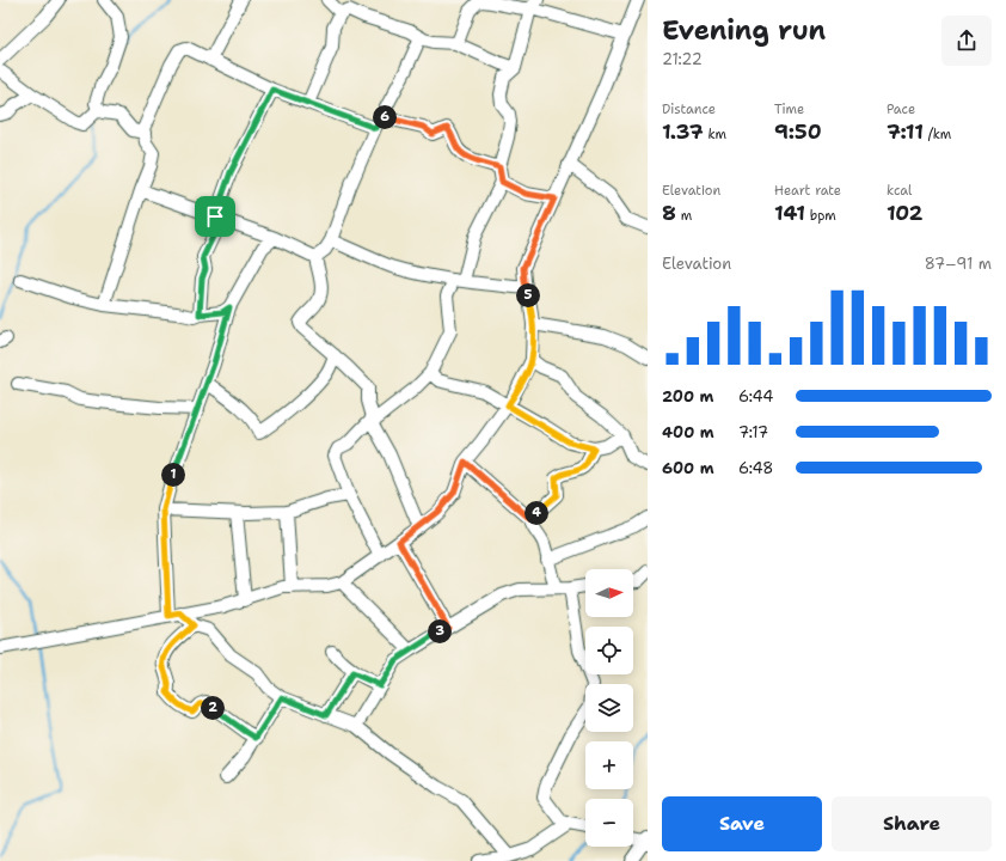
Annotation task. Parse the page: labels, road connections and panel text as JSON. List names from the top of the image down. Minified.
{"north":"right","page":{"heading":["Evening run","21:22"],"stats":[["Distance","1.37 km"],["Time","9:50"],["Pace","7:11 /km"],["Elevation","8 m"],["Heart rate","141 bpm"],["kcal","102"]],"pins":["6","5","1","4","3","2"],"chart":["Elevation","87–91 m"],"list":[{"name":"200 m","note":"6:44"},{"name":"400 m","note":"7:17"},{"name":"600 m","note":"6:48"}],"map_buttons":["+","−"],"buttons":["Save","Share"]}}
